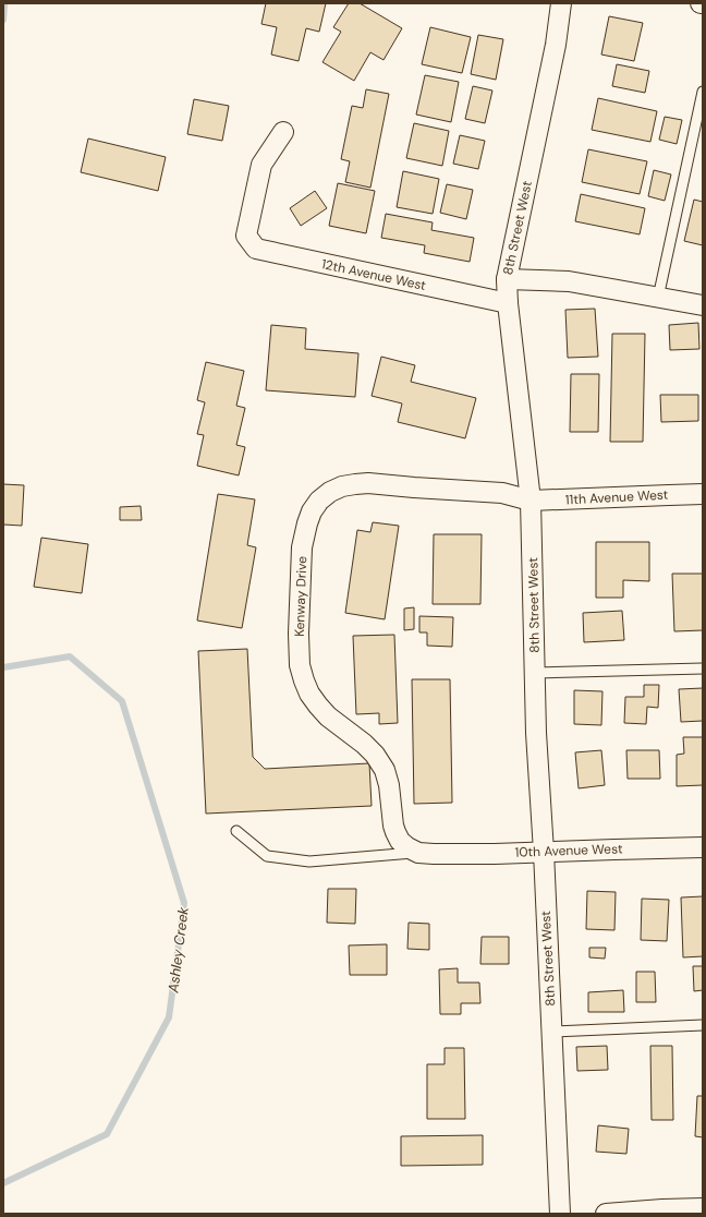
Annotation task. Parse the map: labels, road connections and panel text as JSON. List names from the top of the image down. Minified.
{"streets":{"street":["8th Street West","12th Avenue West","11th Avenue West","Kenway Drive","10th Avenue West"]},"crossings":[["8th Street West","12th Avenue West"],["8th Street West","11th Avenue West"],["8th Street West","Kenway Drive"],["8th Street West","10th Avenue West"],["11th Avenue West","Kenway Drive"],["Kenway Drive","10th Avenue West"]],"water":["Ashley Creek"]}
